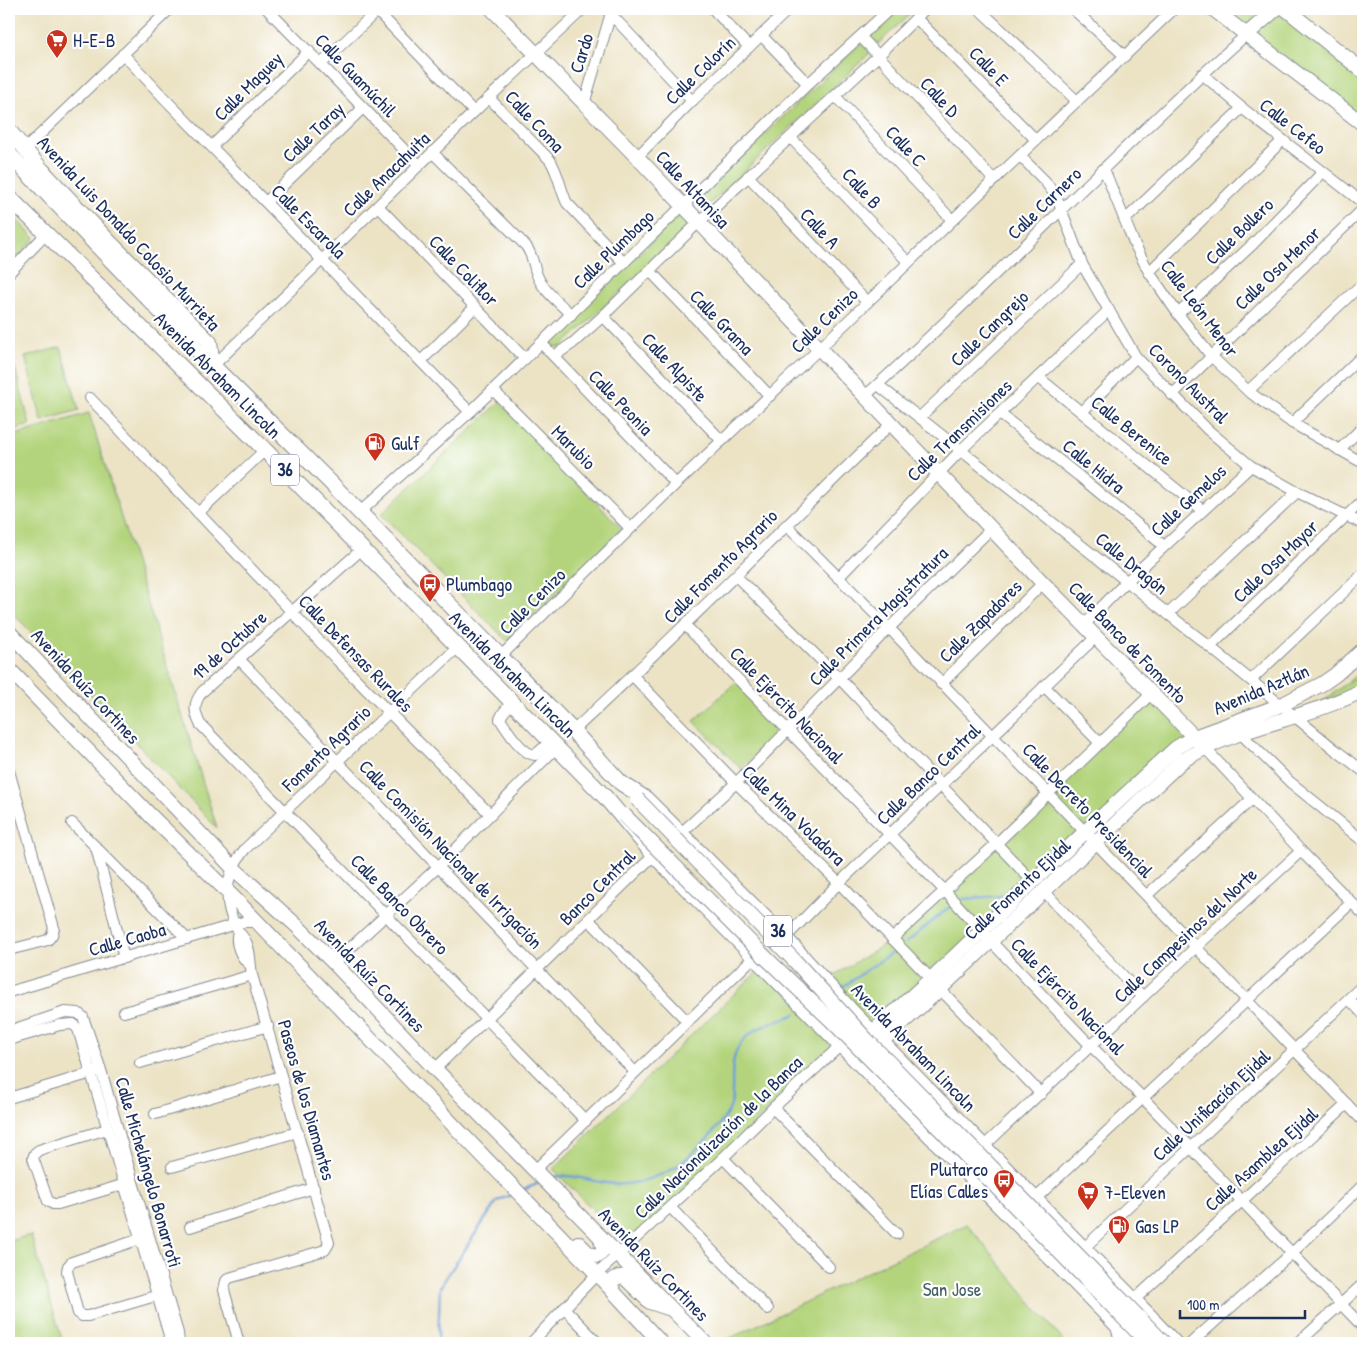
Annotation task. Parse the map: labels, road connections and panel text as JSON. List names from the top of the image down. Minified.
{"streets":{"main road":["Avenida Abraham Lincoln","36"],"street":["Cardo","Calle E","Calle Colorín","Calle Guamúchil","Calle Maguey","Calle D","Calle Coma","Calle Cefeo","Calle Taray","Calle C","Calle Anacahuita","Calle B","Calle Altamisa","Calle Carnero","Calle Escarola","Calle A","Calle Bollero","Avenida Luis Donaldo Colosio Murrieta","Calle Plumbago","Calle Osa Menor","Calle Coliflor","Calle León Menor","Calle Cenizo","Calle Grama","Calle Cangrejo","Calle Alpiste","Corono Austral","Calle Peonia","Calle Transmisiones","Calle Berenice","Marubio","Calle Hidra","Calle Gemelos","Calle Osa Mayor","Calle Dragón","Calle Fomento Agrario","Calle Primera Magistratura","Calle Zapadores","Calle Banco de Fomento","19 de Octubre","Calle Defensas Rurales","Avenida Ruíz Cortines","Avenida Aztlán","Calle Ejército Nacional","Fomento Agrario","Calle Banco Central","Calle Decreto Presidencial","Calle Mina Voladora","Calle Comisión Nacional de Irrigación","Banco Central","Calle Fomento Ejidal","Calle Banco Obrero","Calle Campesinos del Norte","Calle Caoba","Paseos de los Diamantes","Calle Unificación Ejidal","Calle Nacionalización de la Banca","Calle Asamblea Ejidal","Calle Michelángelo Bonarroti"]},"crossings":[["Cardo","Calle Altamisa"],["Calle E","Calle Cenizo"],["Calle Colorín","Calle Altamisa"],["Calle Guamúchil","Calle Maguey"],["Calle Guamúchil","Calle Taray"],["Calle Guamúchil","Calle Anacahuita"],["Calle Maguey","Calle Escarola"],["Calle D","Calle Plumbago"],["Calle D","Calle Cenizo"],["Calle Coma","Calle Anacahuita"],["Calle Coma","Calle Plumbago"],["Calle Cefeo","Calle Carnero"],["Calle Cefeo","Calle Bollero"],["Calle Taray","Calle Escarola"],["Calle C","Calle Cenizo"],["Calle Anacahuita","Calle Altamisa"],["Calle Anacahuita","Calle Escarola"],["Calle Anacahuita","Avenida Luis Donaldo Colosio Murrieta"],["Calle Anacahuita","Calle Coliflor"],["Calle Anacahuita","36"],["Calle B","Calle Cenizo"],["Calle Altamisa","Calle Carnero"],["Calle Altamisa","Calle Plumbago"],["Calle Altamisa","Calle Cenizo"],["Calle Altamisa","Calle Banco de Fomento"],["Calle Carnero","Calle León Menor"],["Calle Carnero","Corono Austral"],["Calle Carnero","Calle Dragón"],["Calle Carnero","Calle Banco de Fomento"],["Calle Escarola","Calle Plumbago"],["Calle A","Calle Cenizo"],["Calle Bollero","Calle León Menor"],["Avenida Luis Donaldo Colosio Murrieta","36"],["Calle Plumbago","Calle Coliflor"],["Calle Plumbago","Calle Peonia"],["Calle Plumbago","Marubio"],["Calle Plumbago","36"],["Calle Osa Menor","Calle León Menor"],["Calle Osa Menor","Corono Austral"],["Calle Cenizo","Calle Grama"],["Calle Cenizo","Calle Alpiste"],["Calle Cenizo","Corono Austral"],["Calle Cenizo","Calle Peonia"],["Calle Cenizo","Marubio"],["Calle Cenizo","36"],["Calle Cangrejo","Corono Austral"],["Calle Cangrejo","Calle Dragón"],["Avenida Abraham Lincoln","36"],["Avenida Abraham Lincoln","Calle Primera Magistratura"],["Avenida Abraham Lincoln","19 de Octubre"],["Avenida Abraham Lincoln","Fomento Agrario"],["Avenida Abraham Lincoln","Calle Banco Central"],["Avenida Abraham Lincoln","Banco Central"],["Avenida Abraham Lincoln","Calle Fomento Ejidal"],["Avenida Abraham Lincoln","Calle Campesinos del Norte"],["Avenida Abraham Lincoln","Calle Unificación Ejidal"],["Avenida Abraham Lincoln","Calle Nacionalización de la Banca"],["Avenida Abraham Lincoln","Calle Asamblea Ejidal"],["Corono Austral","Calle Transmisiones"],["Corono Austral","Calle Gemelos"],["Corono Austral","Calle Osa Mayor"],["Calle Transmisiones","Calle Berenice"],["Calle Transmisiones","Calle Hidra"],["Calle Transmisiones","Calle Dragón"],["Calle Transmisiones","Calle Banco de Fomento"],["Calle Transmisiones","Calle Decreto Presidencial"],["Calle Berenice","Calle Gemelos"],["Calle Hidra","Calle Gemelos"],["36","Calle Fomento Agrario"],["Calle Gemelos","Calle Dragón"],["Calle Gemelos","Calle Banco de Fomento"],["Calle Osa Mayor","Calle Dragón"],["Calle Dragón","Avenida Aztlán"],["Calle Fomento Agrario","Calle Banco de Fomento"],["Calle Fomento Agrario","Calle Ejército Nacional"],["Calle Fomento Agrario","Calle Decreto Presidencial"],["Calle Fomento Agrario","Calle Mina Voladora"],["Calle Primera Magistratura","Calle Banco de Fomento"],["Calle Primera Magistratura","Calle Ejército Nacional"],["Calle Primera Magistratura","Calle Decreto Presidencial"],["Calle Primera Magistratura","Calle Mina Voladora"],["Calle Zapadores","Calle Banco de Fomento"],["Calle Zapadores","Calle Decreto Presidencial"],["Calle Banco de Fomento","Avenida Aztlán"],["Calle Banco de Fomento","Calle Banco Central"],["Calle Banco de Fomento","Calle Fomento Ejidal"],["Calle Banco de Fomento","Calle Campesinos del Norte"],["19 de Octubre","Calle Defensas Rurales"],["19 de Octubre","Calle Comisión Nacional de Irrigación"],["19 de Octubre","Calle Banco Obrero"],["Calle Defensas Rurales","Fomento Agrario"],["Avenida Ruíz Cortines","Fomento Agrario"],["Avenida Ruíz Cortines","Banco Central"],["Avenida Ruíz Cortines","Calle Nacionalización de la Banca"],["Avenida Aztlán","Calle Fomento Ejidal"],["Calle Ejército Nacional","Calle Banco Central"],["Calle Ejército Nacional","Calle Fomento Ejidal"],["Calle Ejército Nacional","Calle Campesinos del Norte"],["Calle Ejército Nacional","Calle Unificación Ejidal"],["Calle Ejército Nacional","Calle Asamblea Ejidal"],["Fomento Agrario","Calle Comisión Nacional de Irrigación"],["Fomento Agrario","Calle Banco Obrero"],["Calle Banco Central","Calle Decreto Presidencial"],["Calle Banco Central","Calle Mina Voladora"],["Calle Decreto Presidencial","Calle Fomento Ejidal"],["Calle Decreto Presidencial","Calle Campesinos del Norte"],["Calle Decreto Presidencial","Calle Unificación Ejidal"],["Calle Decreto Presidencial","Calle Asamblea Ejidal"],["Calle Mina Voladora","Calle Fomento Ejidal"],["Calle Mina Voladora","Calle Campesinos del Norte"],["Calle Comisión Nacional de Irrigación","Banco Central"],["Banco Central","Calle Banco Obrero"],["Calle Fomento Ejidal","Calle Nacionalización de la Banca"],["Calle Caoba","Paseos de los Diamantes"]],"parks":["San Jose"],"places":{"supermarket":["H-E-B","7-Eleven"],"fuel station":["Gulf","Gas LP"],"bus stop":["Plumbago","Plutarco Elías Calles"]},"scale_bar":"100 m"}
